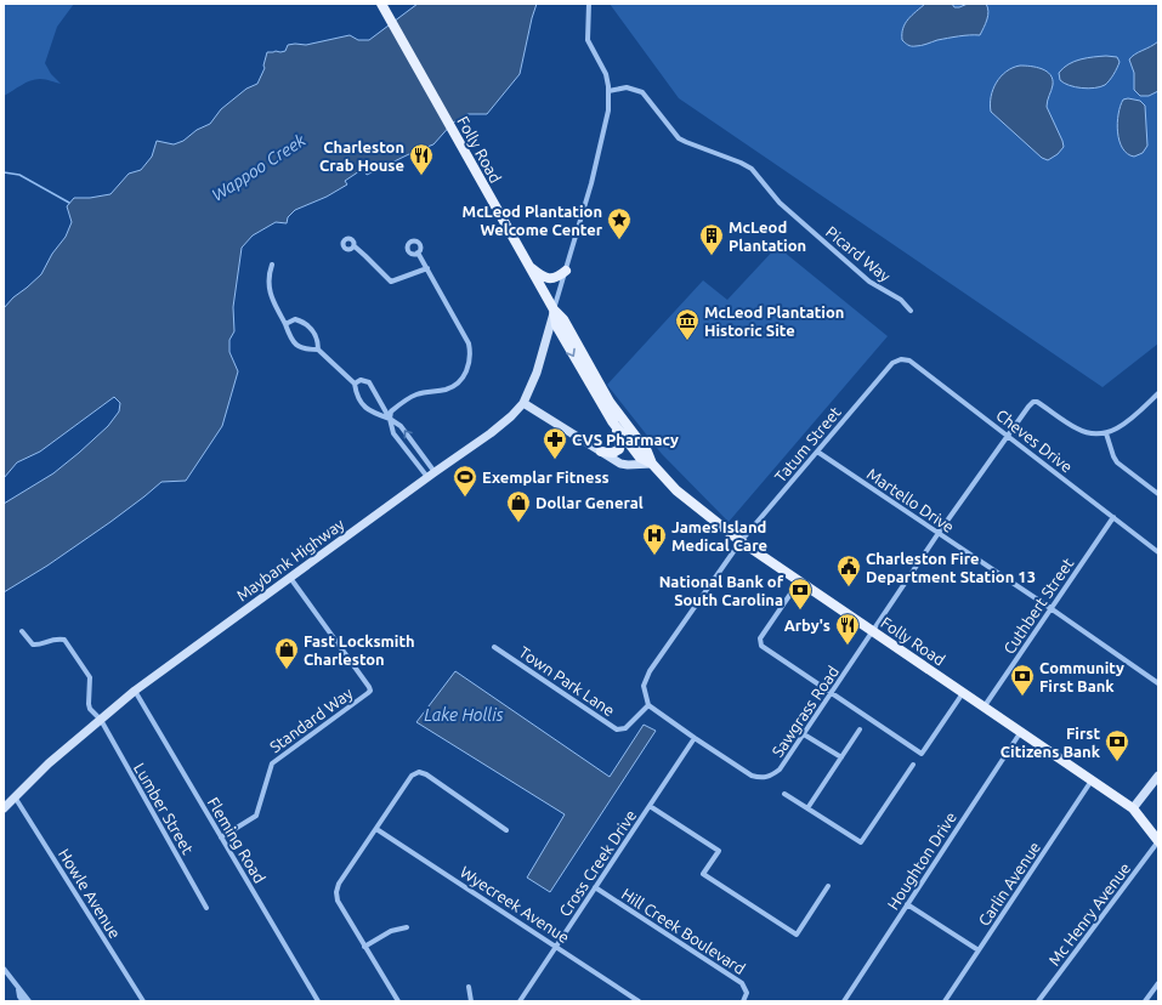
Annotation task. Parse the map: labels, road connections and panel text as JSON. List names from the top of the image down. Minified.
{"streets":{"main road":["Folly Road","Maybank Highway"],"street":["Picard Way","Cheves Drive","Tatum Street","Martello Drive","Cuthbert Street","Town Park Lane","Sawgrass Road","Standard Way","Lumber Street","Fleming Road","Houghton Drive","Cross Creek Drive","Carlin Avenue","Howle Avenue","Wyecreek Avenue","Mc Henry Avenue","Hill Creek Boulevard"]},"crossings":[["Folly Road","Tatum Street"],["Folly Road","Maybank Highway"],["Folly Road","Cuthbert Street"],["Folly Road","Sawgrass Road"],["Folly Road","Houghton Drive"],["Folly Road","Carlin Avenue"],["Folly Road","Mc Henry Avenue"],["Cheves Drive","Tatum Street"],["Cheves Drive","Cuthbert Street"],["Cheves Drive","Sawgrass Road"],["Tatum Street","Martello Drive"],["Martello Drive","Cuthbert Street"],["Martello Drive","Sawgrass Road"],["Maybank Highway","Standard Way"],["Maybank Highway","Lumber Street"],["Maybank Highway","Fleming Road"],["Maybank Highway","Howle Avenue"],["Town Park Lane","Sawgrass Road"],["Sawgrass Road","Cross Creek Drive"],["Standard Way","Fleming Road"],["Cross Creek Drive","Wyecreek Avenue"],["Cross Creek Drive","Hill Creek Boulevard"]],"water":["Wappoo Creek","Lake Hollis"],"places":{"restaurant":["Charleston Crab House","Arby's"],"place":["McLeod Plantation Welcome Center"],"building":["McLeod Plantation"],"museum":["McLeod Plantation Historic Site"],"pharmacy":["CVS Pharmacy"],"sports":["Exemplar Fitness"],"shop":["Dollar General","Fast Locksmith Charleston"],"hospital":["James Island Medical Care"],"public building":["Charleston Fire Department Station 13"],"bank":["National Bank of South Carolina","Community First Bank","First Citizens Bank"]}}
